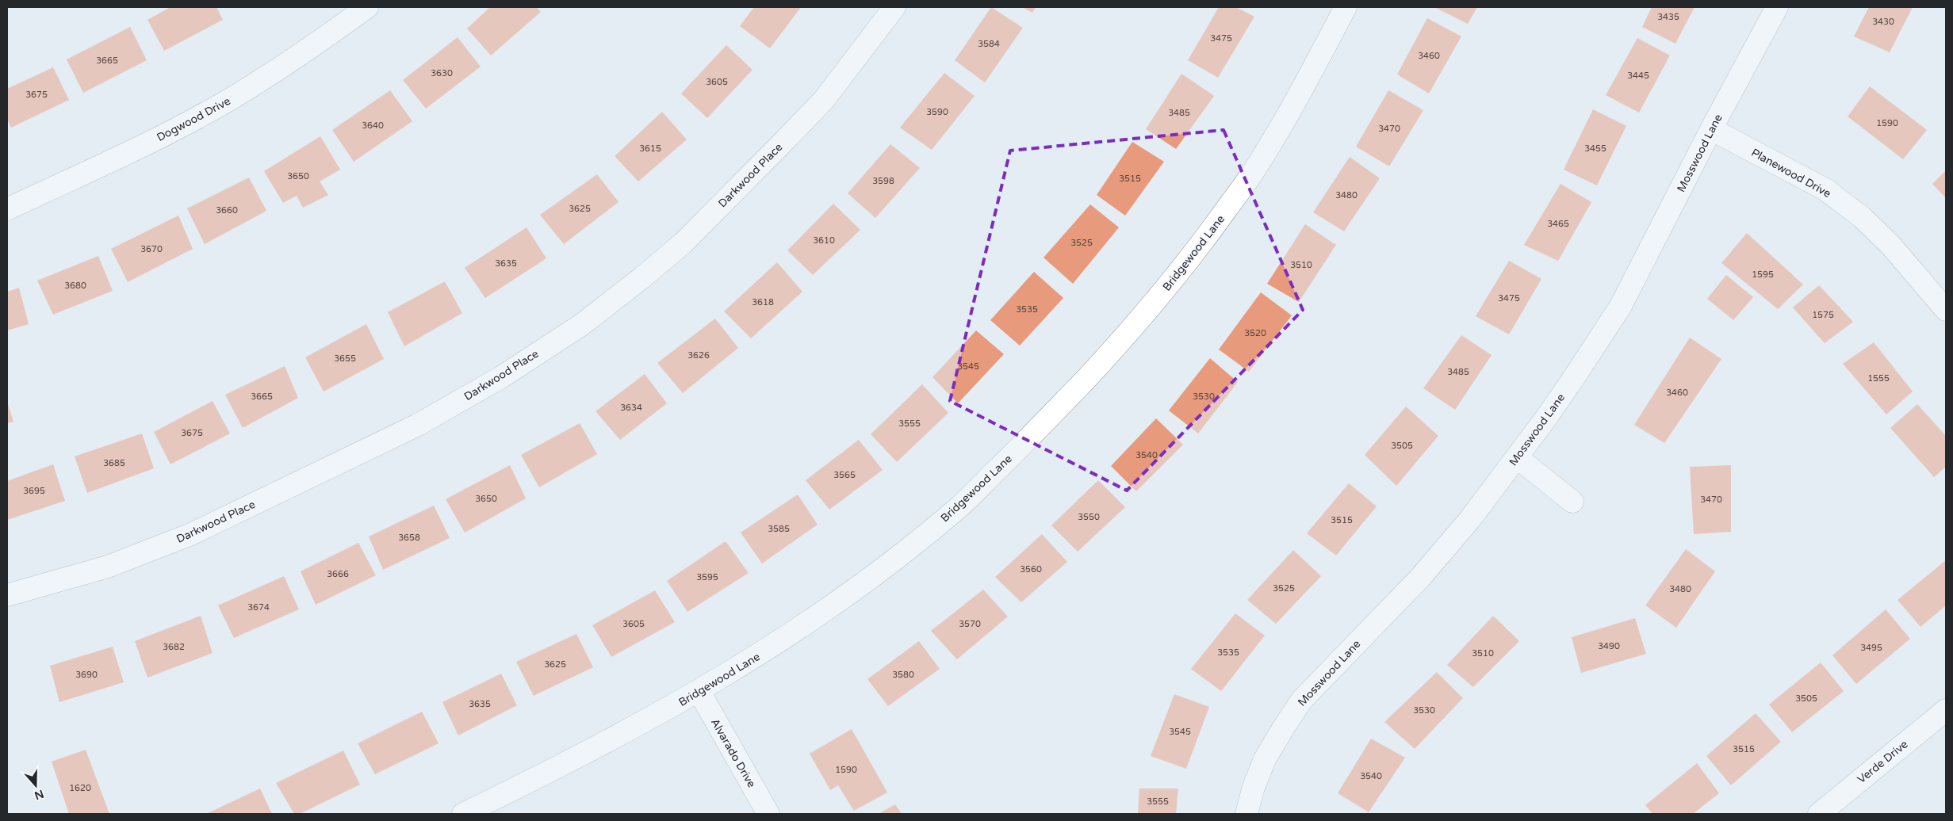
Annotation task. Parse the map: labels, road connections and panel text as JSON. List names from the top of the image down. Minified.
{"streets":{"street":["Dogwood Drive","Mosswood Lane","Planewood Drive","Darkwood Place","Bridgewood Lane","Alvarado Drive","Verde Drive"]},"crossings":[["Mosswood Lane","Planewood Drive"],["Bridgewood Lane","Alvarado Drive"]],"house_numbers":["3435","3430","3475","3584","3460","3665","3630","3445","3605","3675","3590","3485","1590","3640","3470","3615","3455","3650","3515","3598","3480","3625","3660","3465","3610","3525","3670","3635","3510","1595","3680","3475","3618","3535","1575","3520","3626","3655","3545","3485","1555","3460","3665","3530","3634","3555","3675","3505","3540","3685","3565","3695","3650","3470","3550","3515","3585","3658","3560","3666","3595","3525","3480","3674","3605","3570","3490","3682","3495","3535","3510","3625","3690","3580","3505","3635","3530","3545","3515","1590","3540","1620","3555"],"north":"bottom"}
